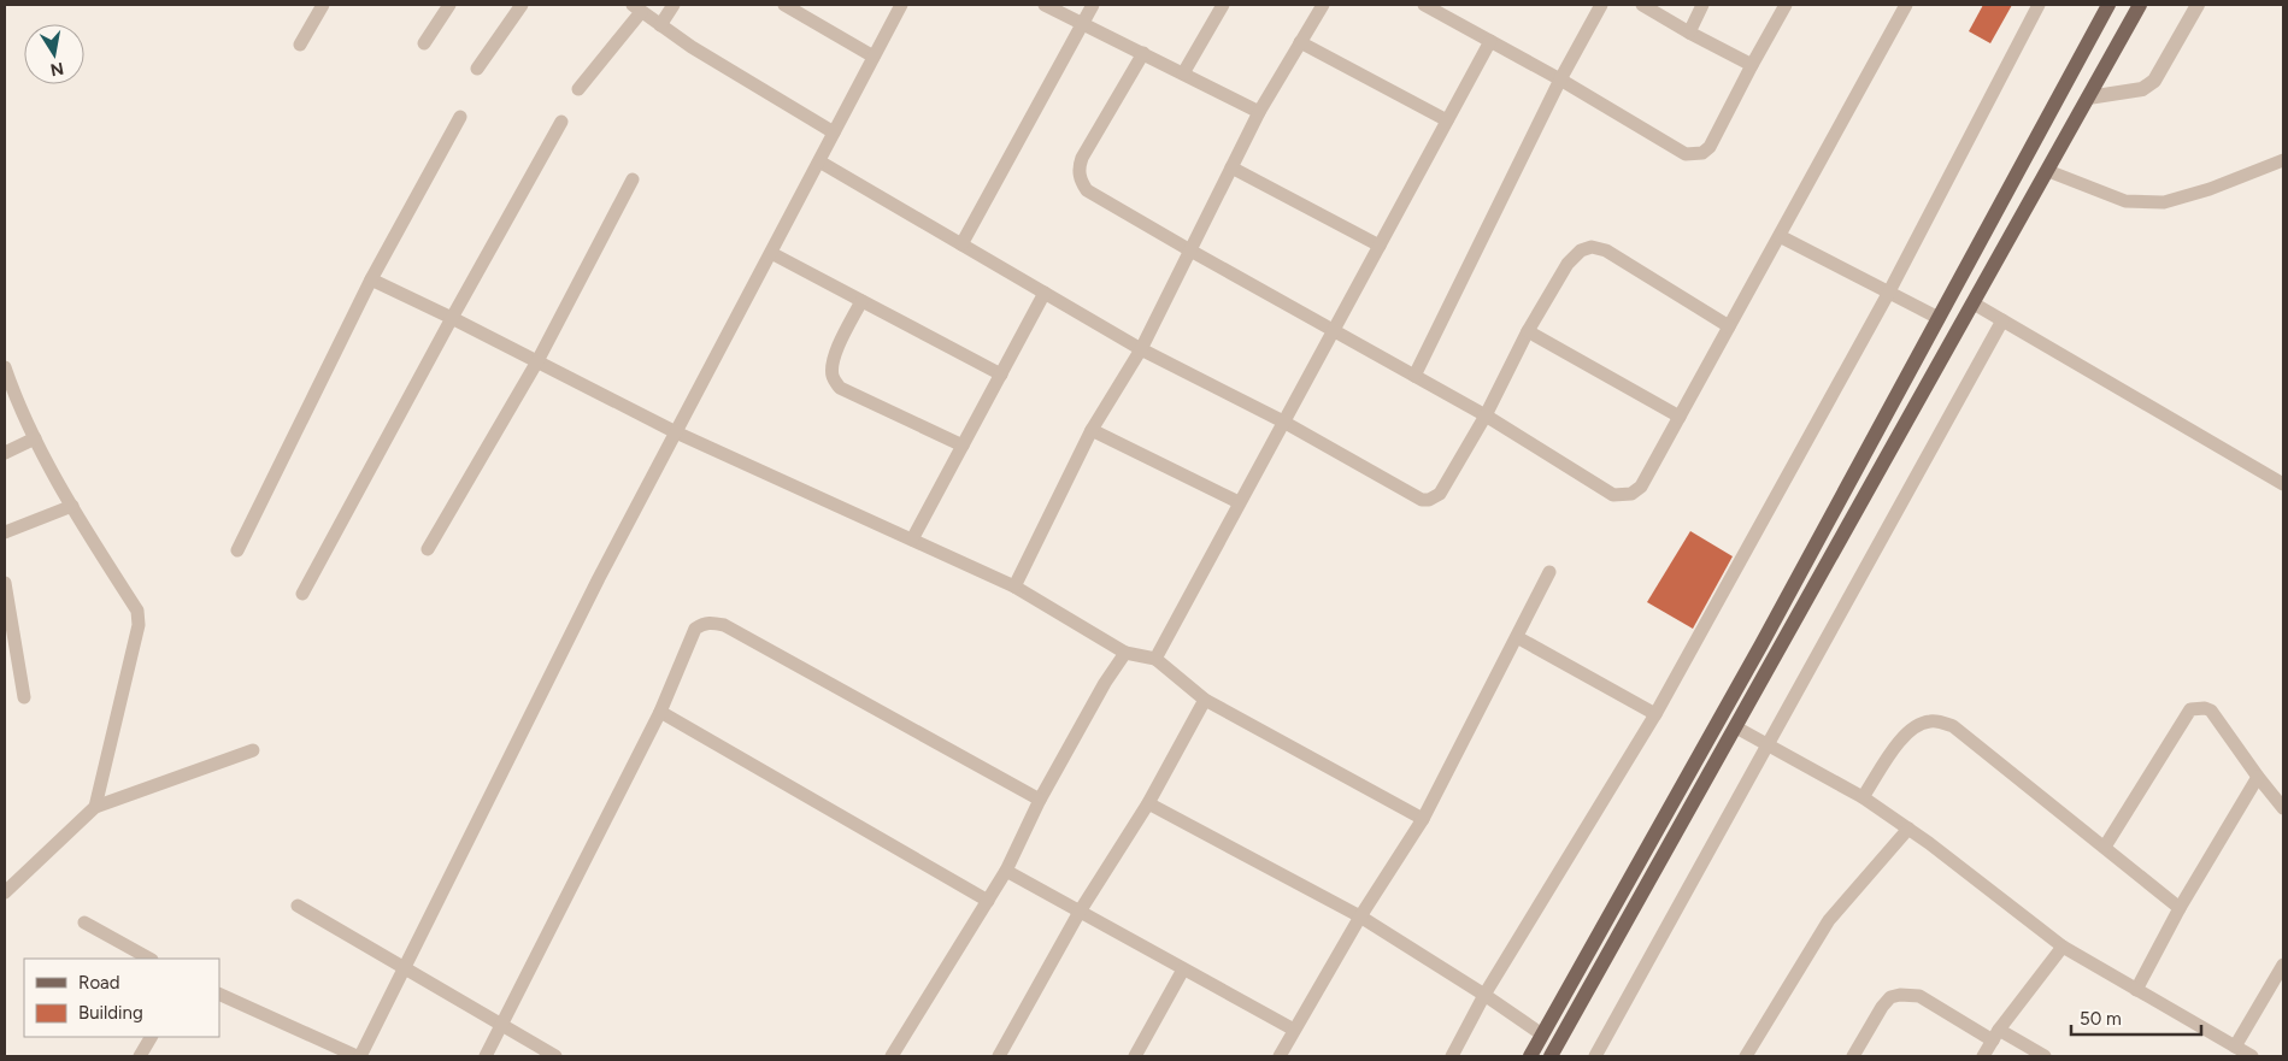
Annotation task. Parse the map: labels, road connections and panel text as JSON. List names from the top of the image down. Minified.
{"legend":["Road","Building"],"scale_bar":"50 m","north":"bottom"}
